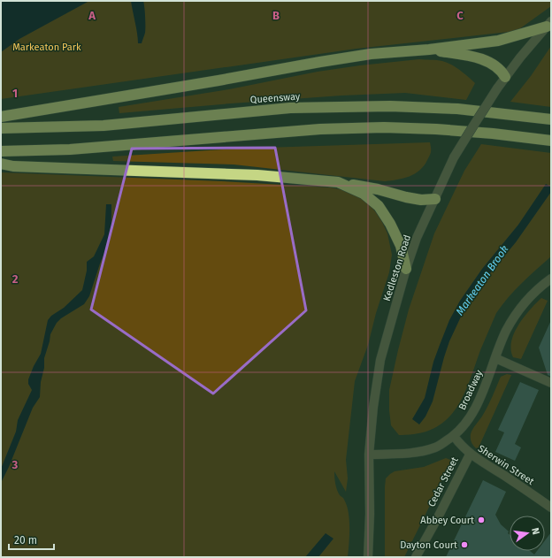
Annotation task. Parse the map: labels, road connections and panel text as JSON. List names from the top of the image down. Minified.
{"streets":{"highway":["Queensway"],"street":["Kedleston Road","Broadway","Sherwin Street","Cedar Street"]},"crossings":[["Kedleston Road","Broadway"],["Broadway","Sherwin Street"],["Sherwin Street","Cedar Street"]],"water":["Markeaton Brook"],"parks":["Markeaton Park"],"places":["Abbey Court","Dayton Court"],"scale_bar":"20 m","north":"right","grid":{"columns":["A","B","C"],"rows":["1","2","3"]}}
